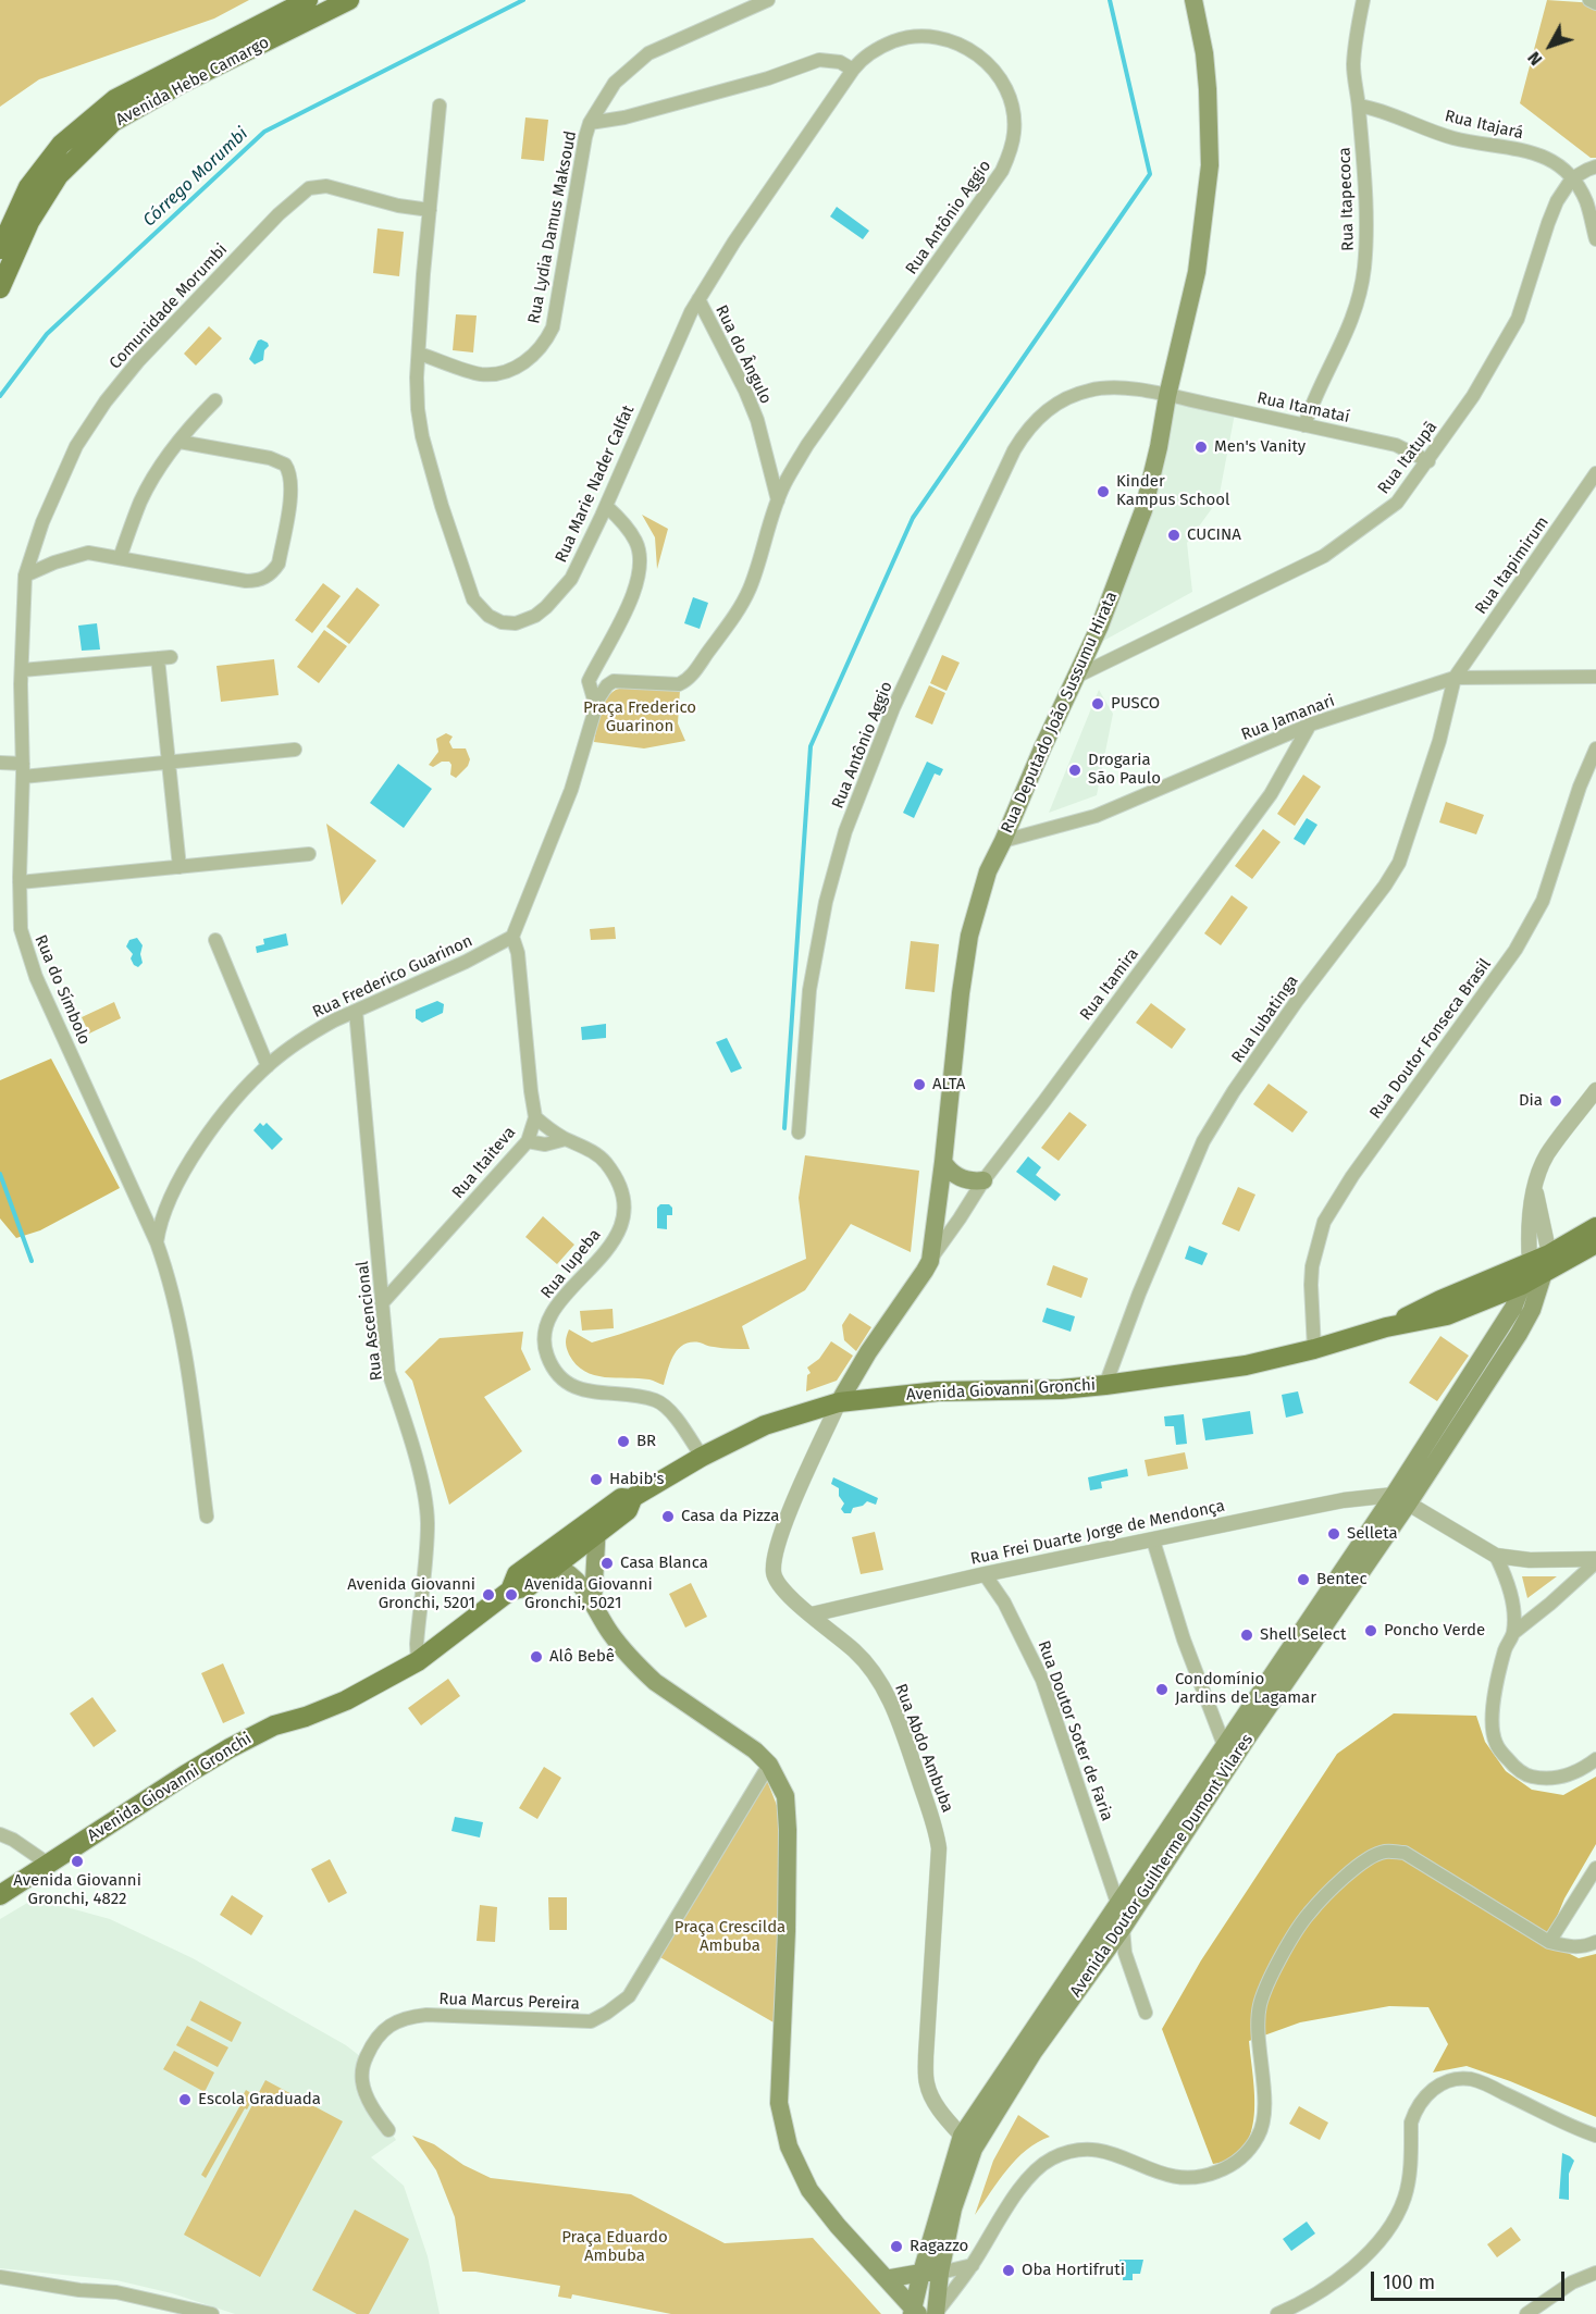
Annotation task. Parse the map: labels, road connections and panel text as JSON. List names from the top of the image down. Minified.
{"streets":{"main road":["Avenida Hebe Camargo","Rua Deputado João Sussumu Hirata","Avenida Giovanni Gronchi","Avenida Doutor Guilherme Dumont Vilares"],"street":["Rua Itajará","Rua Itapecoca","Rua Antônio Aggio","Rua Lydia Damus Maksoud","Comunidade Morumbi","Rua do Ângulo","Rua Itamataí","Rua Itatupã","Rua Marie Nader Calfat","Rua Itapimirum","Rua Jamanari","Rua Frederico Guarinon","Rua Itamira","Rua do Símbolo","Rua Iubatinga","Rua Doutor Fonseca Brasil","Rua Itaiteva","Rua Iupeba","Rua Ascencional","Rua Frei Duarte Jorge de Mendonça","Rua Doutor Soter de Faria","Rua Abdo Ambuba","Rua Marcus Pereira"]},"crossings":[["Rua Itajará","Rua Itapecoca"],["Rua Itajará","Rua Itatupã"],["Rua Itapecoca","Rua Itamataí"],["Rua Antônio Aggio","Rua do Ângulo"],["Rua Antônio Aggio","Rua Itamataí"],["Rua Antônio Aggio","Rua Marie Nader Calfat"],["Rua Antônio Aggio","Rua Deputado João Sussumu Hirata"],["Rua Lydia Damus Maksoud","Rua Marie Nader Calfat"],["Comunidade Morumbi","Rua Marie Nader Calfat"],["Comunidade Morumbi","Rua do Símbolo"],["Rua do Ângulo","Rua Marie Nader Calfat"],["Rua Itamataí","Rua Itatupã"],["Rua Itamataí","Rua Deputado João Sussumu Hirata"],["Rua Itatupã","Rua Deputado João Sussumu Hirata"],["Rua Itapimirum","Rua Jamanari"],["Rua Itapimirum","Rua Iubatinga"],["Rua Deputado João Sussumu Hirata","Rua Jamanari"],["Rua Deputado João Sussumu Hirata","Rua Itamira"],["Rua Deputado João Sussumu Hirata","Avenida Giovanni Gronchi"],["Rua Deputado João Sussumu Hirata","Rua Abdo Ambuba"],["Rua Jamanari","Rua Itamira"],["Rua Jamanari","Rua Iubatinga"],["Rua Frederico Guarinon","Rua do Símbolo"],["Rua Frederico Guarinon","Rua Itaiteva"],["Rua Frederico Guarinon","Rua Ascencional"],["Rua Iubatinga","Avenida Giovanni Gronchi"],["Rua Doutor Fonseca Brasil","Avenida Giovanni Gronchi"],["Rua Itaiteva","Rua Iupeba"],["Rua Itaiteva","Rua Ascencional"],["Rua Iupeba","Avenida Giovanni Gronchi"],["Rua Ascencional","Avenida Giovanni Gronchi"],["Avenida Giovanni Gronchi","Rua Abdo Ambuba"],["Avenida Giovanni Gronchi","Avenida Doutor Guilherme Dumont Vilares"],["Rua Frei Duarte Jorge de Mendonça","Rua Doutor Soter de Faria"],["Rua Frei Duarte Jorge de Mendonça","Rua Abdo Ambuba"],["Rua Frei Duarte Jorge de Mendonça","Avenida Doutor Guilherme Dumont Vilares"],["Rua Doutor Soter de Faria","Avenida Doutor Guilherme Dumont Vilares"],["Rua Abdo Ambuba","Avenida Doutor Guilherme Dumont Vilares"]],"water":["Córrego Morumbi"],"parks":["Praça Frederico Guarinon","Praça Crescilda Ambuba","Praça Eduardo Ambuba"],"places":["Men's Vanity","Kinder Kampus School","CUCINA","PUSCO","Drogaria São Paulo","ALTA","Dia","BR","Habib's","Casa da Pizza","Selleta","Casa Blanca","Bentec","Avenida Giovanni Gronchi, 5201","Avenida Giovanni Gronchi, 5021","Poncho Verde","Shell Select","Alô Bebê","Condomínio Jardins de Lagamar","Avenida Giovanni Gronchi, 4822","Escola Graduada","Ragazzo","Oba Hortifruti"],"scale_bar":"100 m","north":"bottom left"}
